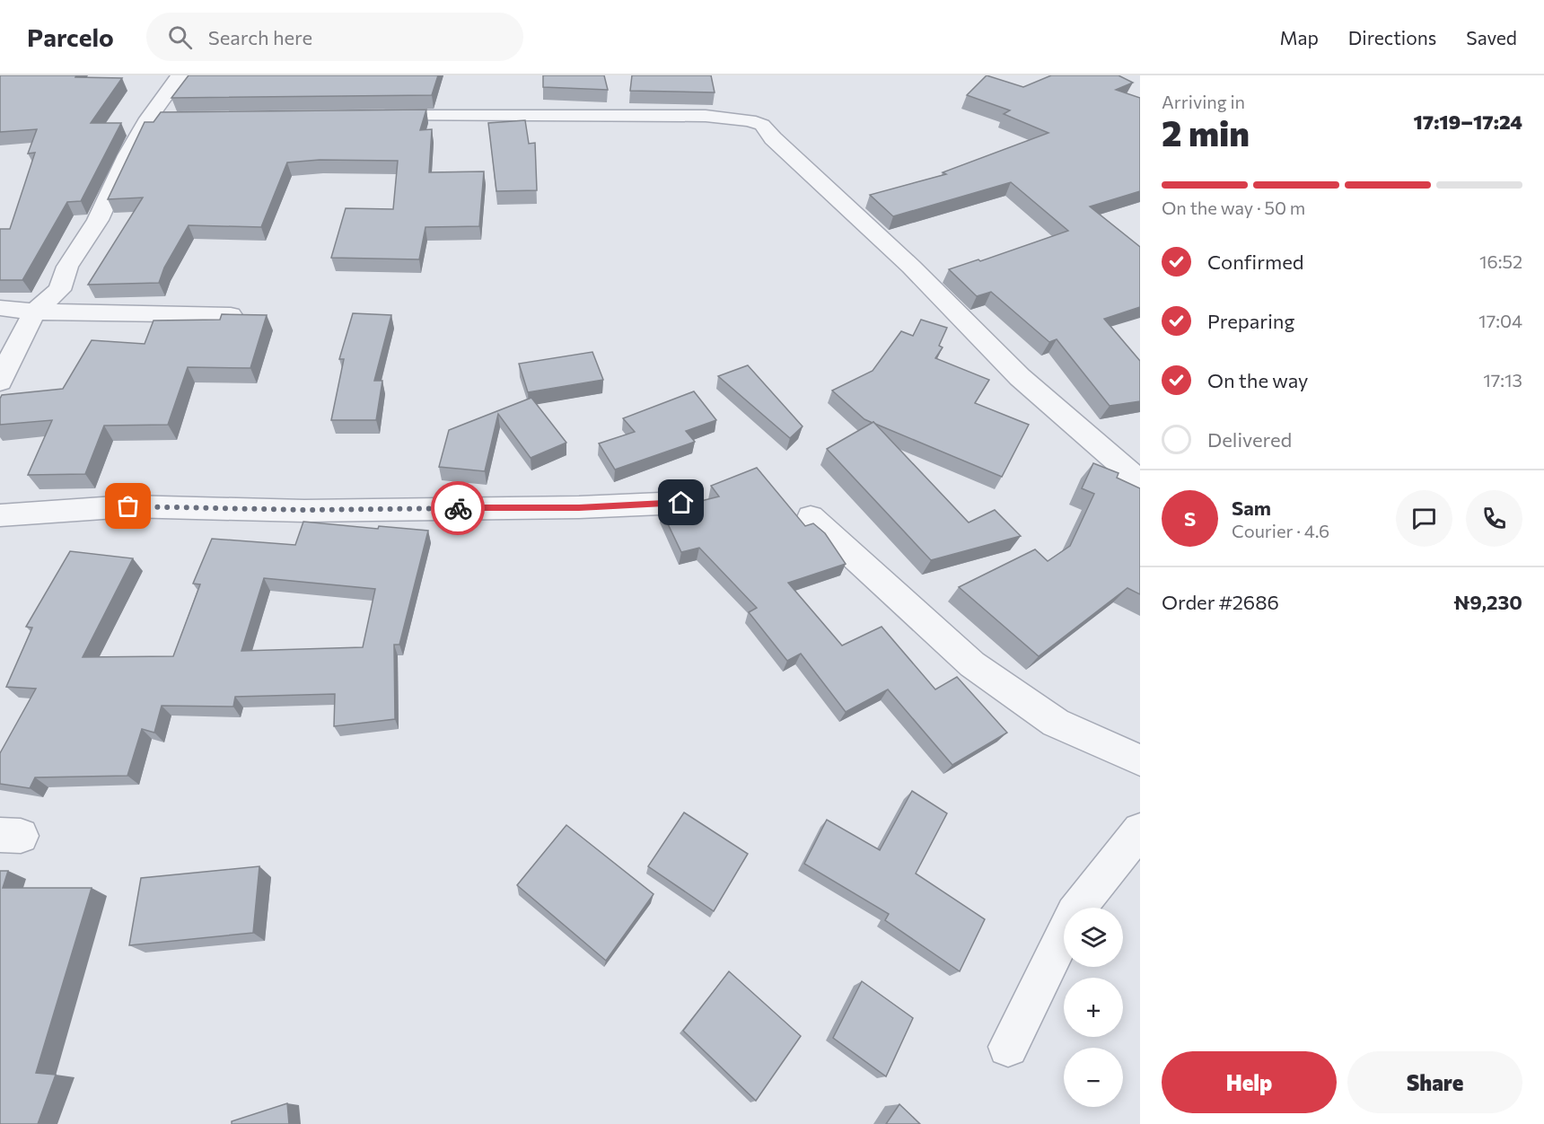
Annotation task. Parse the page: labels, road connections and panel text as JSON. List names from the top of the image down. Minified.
{"page":{"header":"Parcelo","search":"Search here","nav":["Map","Directions","Saved"],"heading":["2 min","Arriving in","17:19–17:24"],"panel":["Sam","Courier · 4.6","Order #2686","₦9,230"],"bar":"On the way · 50 m","list":[["Confirmed","16:52"],["Preparing","17:04"],["On the way","17:13"],"Delivered"],"round":"S","map_buttons":["+","−"],"buttons":["Help","Share"]}}
